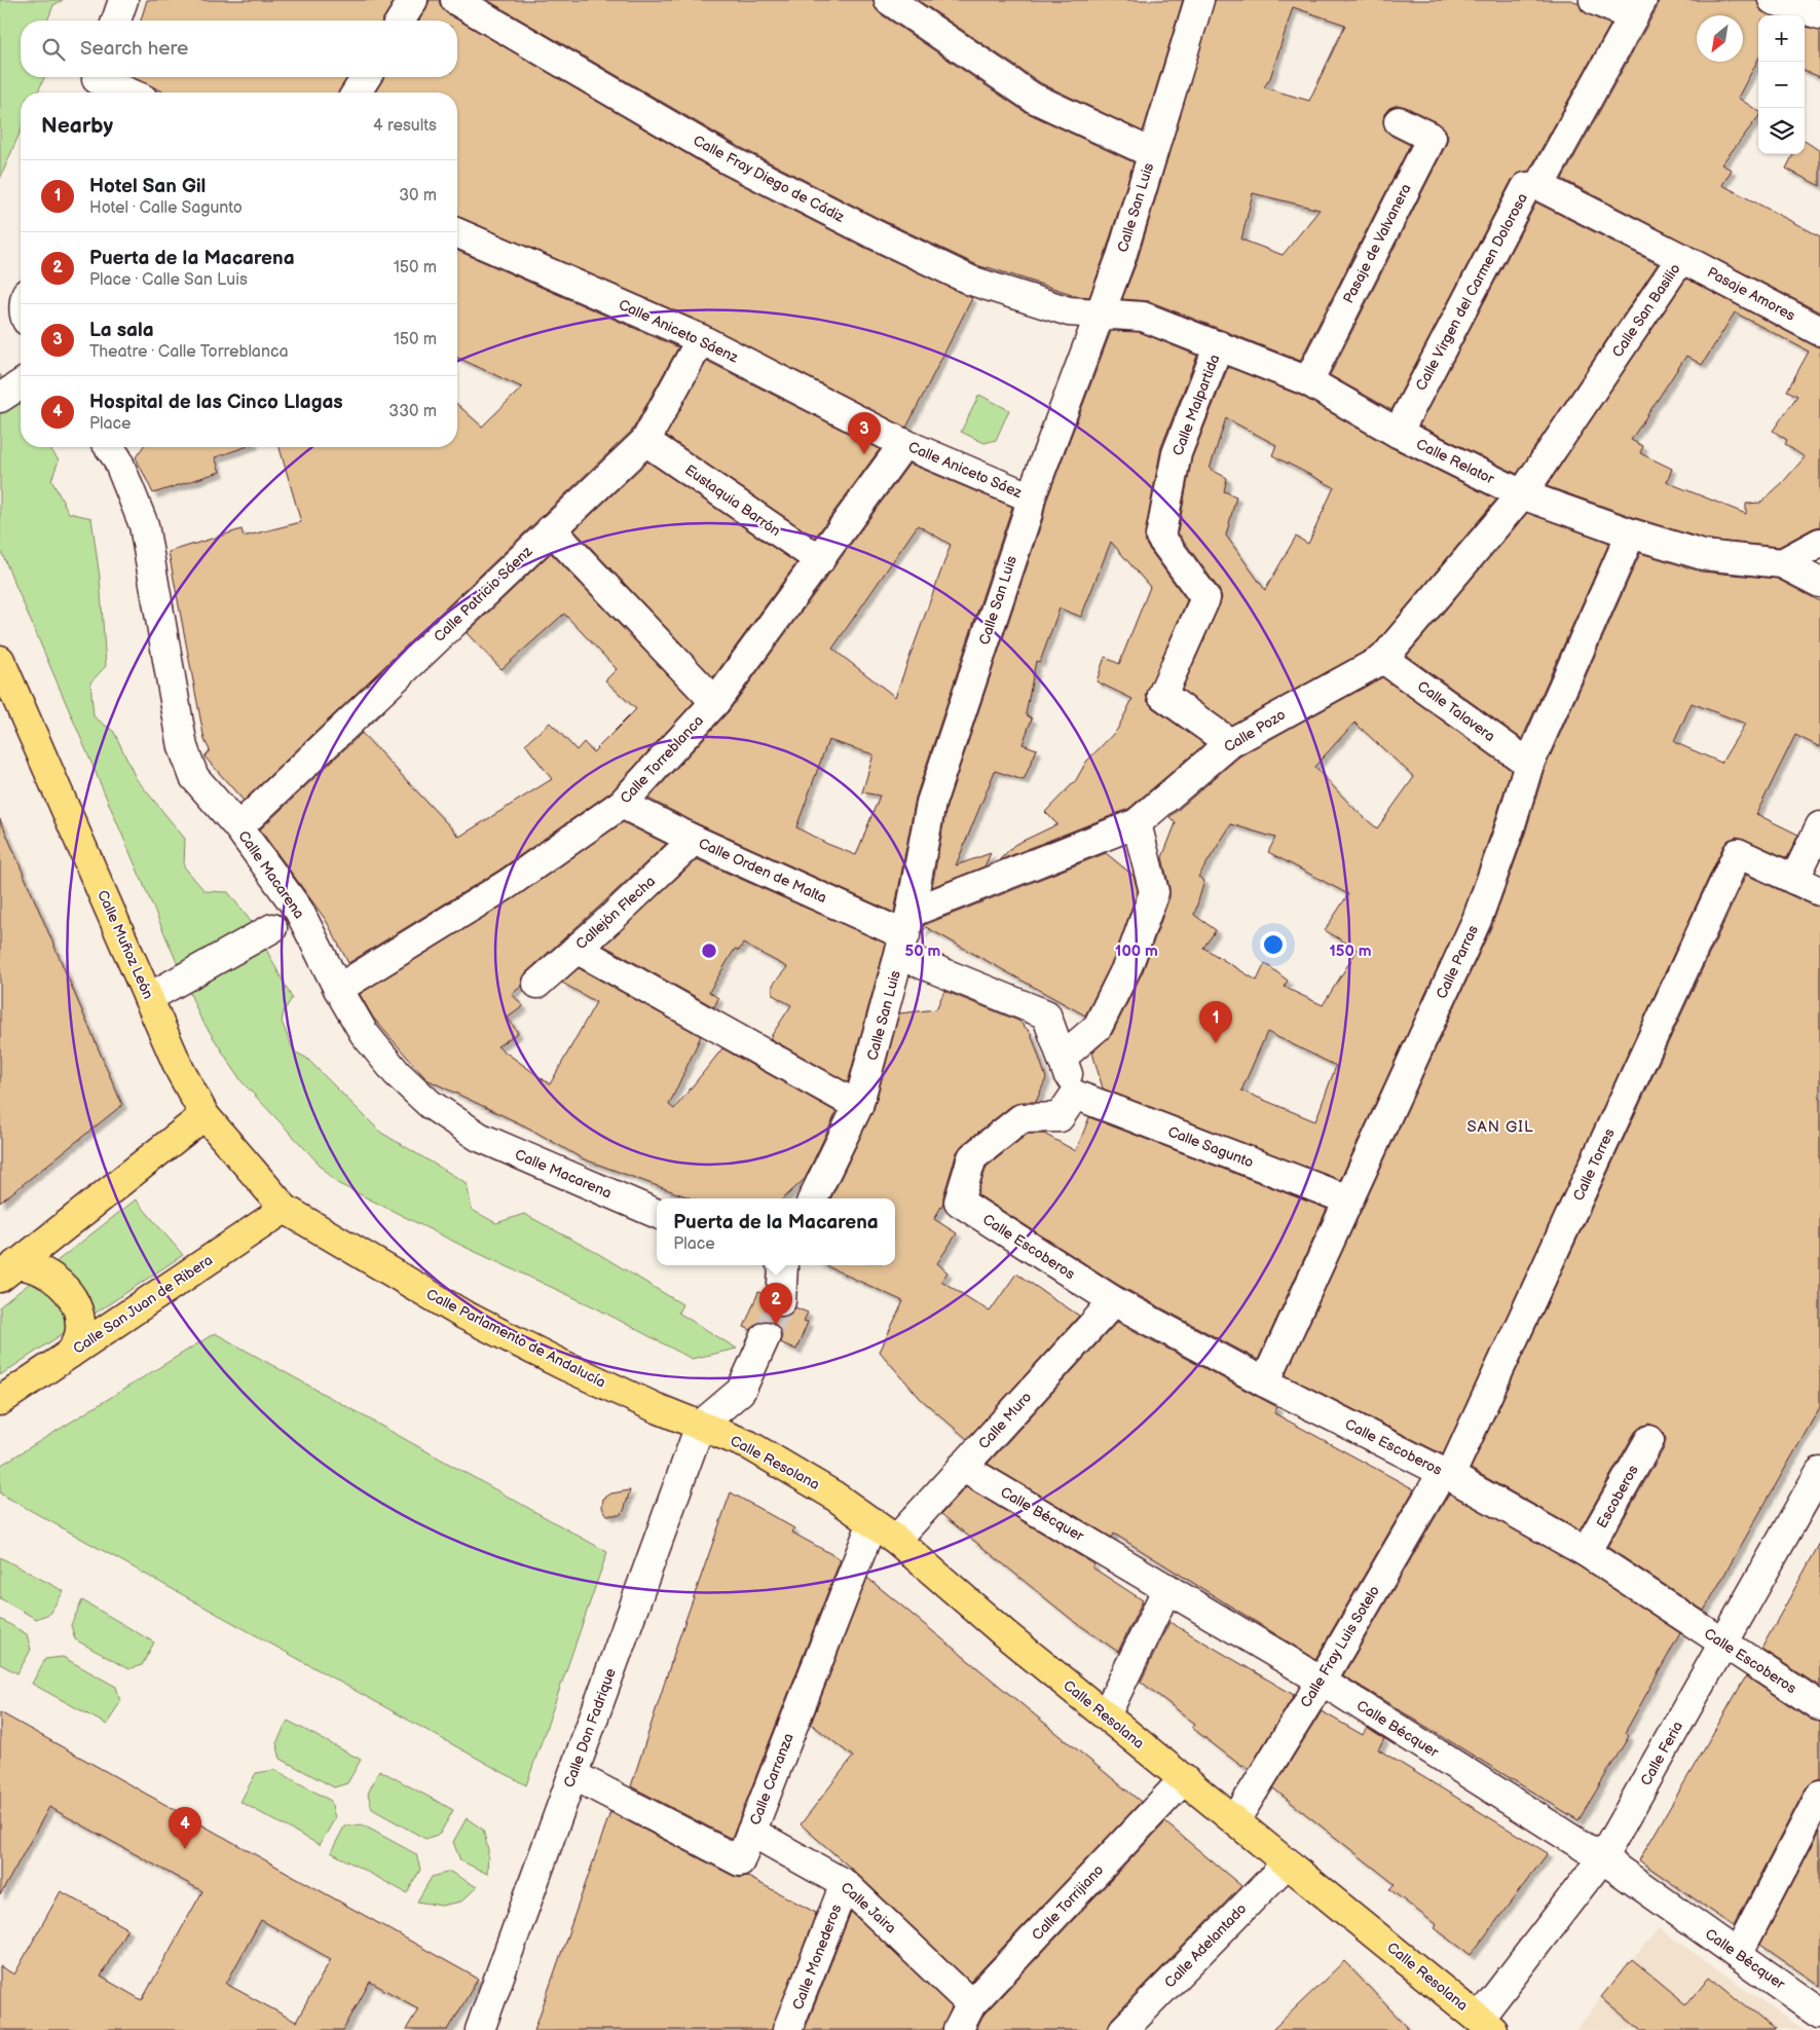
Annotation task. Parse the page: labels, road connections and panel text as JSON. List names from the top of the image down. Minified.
{"streets":{"main road":["Calle Muñoz León","Calle San Juan de Ribera","Calle Parlamento de Andalucía","Calle Resolana"],"street":["Calle Fray Diego de Cádiz","Calle San Luis","Pasaje de Valvanera","Calle Virgen del Carmen Dolorosa","Pasaje Amores","Calle San Basilio","Calle Aniceto Sáenz","Calle Malpartida","Calle Relator","Calle Aniceto Sáez","Eustaquia Barrón","Calle Patricio Sáenz","Calle Talavera","Calle Pozo","Calle Torreblanca","Calle Orden de Malta","Calle Macarena","Callejón Flecha","Calle Parras","Calle Sagunto","Calle Torres","Calle Escoberos","Calle Muro","Escoberos","Calle Bécquer","Calle Fray Luis Sotelo","Calle Don Fadrique","Calle Feria","Calle Carranza","Calle Torrijiano","Calle Jaira","Calle Adelantado","Calle Monederos"]},"crossings":[["Calle Fray Diego de Cádiz","Calle San Luis"],["Calle Fray Diego de Cádiz","Calle Relator"],["Calle San Luis","Calle Relator"],["Calle San Luis","Calle Aniceto Sáez"],["Calle San Luis","Calle Pozo"],["Calle San Luis","Calle Orden de Malta"],["Pasaje de Valvanera","Calle Relator"],["Calle Virgen del Carmen Dolorosa","Calle San Basilio"],["Calle Virgen del Carmen Dolorosa","Calle Relator"],["Pasaje Amores","Calle San Basilio"],["Calle San Basilio","Calle Relator"],["Calle San Basilio","Calle Pozo"],["Calle Aniceto Sáenz","Calle Aniceto Sáez"],["Calle Aniceto Sáenz","Calle Patricio Sáenz"],["Calle Aniceto Sáenz","Calle Torreblanca"],["Calle Malpartida","Calle Relator"],["Calle Malpartida","Calle Pozo"],["Calle Relator","Calle Pozo"],["Calle Relator","Calle Parras"],["Calle Aniceto Sáez","Calle Torreblanca"],["Eustaquia Barrón","Calle Patricio Sáenz"],["Eustaquia Barrón","Calle Torreblanca"],["Calle Patricio Sáenz","Calle Macarena"],["Calle Talavera","Calle Pozo"],["Calle Talavera","Calle Parras"],["Calle Pozo","Calle Orden de Malta"],["Calle Torreblanca","Calle Orden de Malta"],["Calle Torreblanca","Calle Macarena"],["Calle Orden de Malta","Callejón Flecha"],["Calle Orden de Malta","Calle Sagunto"],["Calle Orden de Malta","Calle Escoberos"],["Calle Muñoz León","Calle San Juan de Ribera"],["Calle Muñoz León","Calle Parlamento de Andalucía"],["Calle Parras","Calle Sagunto"],["Calle Parras","Calle Escoberos"],["Calle Sagunto","Calle Escoberos"],["Calle Torres","Calle Escoberos"],["Calle Torres","Calle Fray Luis Sotelo"],["Calle Escoberos","Calle Muro"],["Calle Escoberos","Escoberos"],["Calle Escoberos","Calle Fray Luis Sotelo"],["Calle Escoberos","Calle Feria"],["Calle San Juan de Ribera","Calle Parlamento de Andalucía"],["Calle Parlamento de Andalucía","Calle Resolana"],["Calle Parlamento de Andalucía","Calle Don Fadrique"],["Calle Muro","Calle Resolana"],["Calle Muro","Calle Bécquer"],["Calle Resolana","Calle Fray Luis Sotelo"],["Calle Resolana","Calle Don Fadrique"],["Calle Resolana","Calle Feria"],["Calle Resolana","Calle Carranza"],["Calle Resolana","Calle Torrijiano"],["Calle Resolana","Calle Adelantado"],["Calle Bécquer","Calle Fray Luis Sotelo"],["Calle Bécquer","Calle Feria"],["Calle Don Fadrique","Calle Carranza"],["Calle Carranza","Calle Jaira"],["Calle Torrijiano","Calle Jaira"],["Calle Jaira","Calle Monederos"]],"districts":["SAN GIL"],"north":"bottom left","page":{"map_buttons":["+","−"],"search":"Search here","heading":["Nearby","4 results"],"list":[{"mark":"1","name":"Hotel San Gil","note":"Hotel · Calle Sagunto","value":"30 m"},{"mark":"2","name":"Puerta de la Macarena","note":"Place · Calle San Luis","value":"150 m"},{"mark":"3","name":"La sala","note":"Theatre · Calle Torreblanca","value":"150 m"},{"mark":"4","name":"Hospital de las Cinco Llagas","note":"Place","value":"330 m"}],"pins":["3","1","2","4"],"popup":["Puerta de la Macarena","Place"]},"rings":["50 m","100 m","150 m"]}
